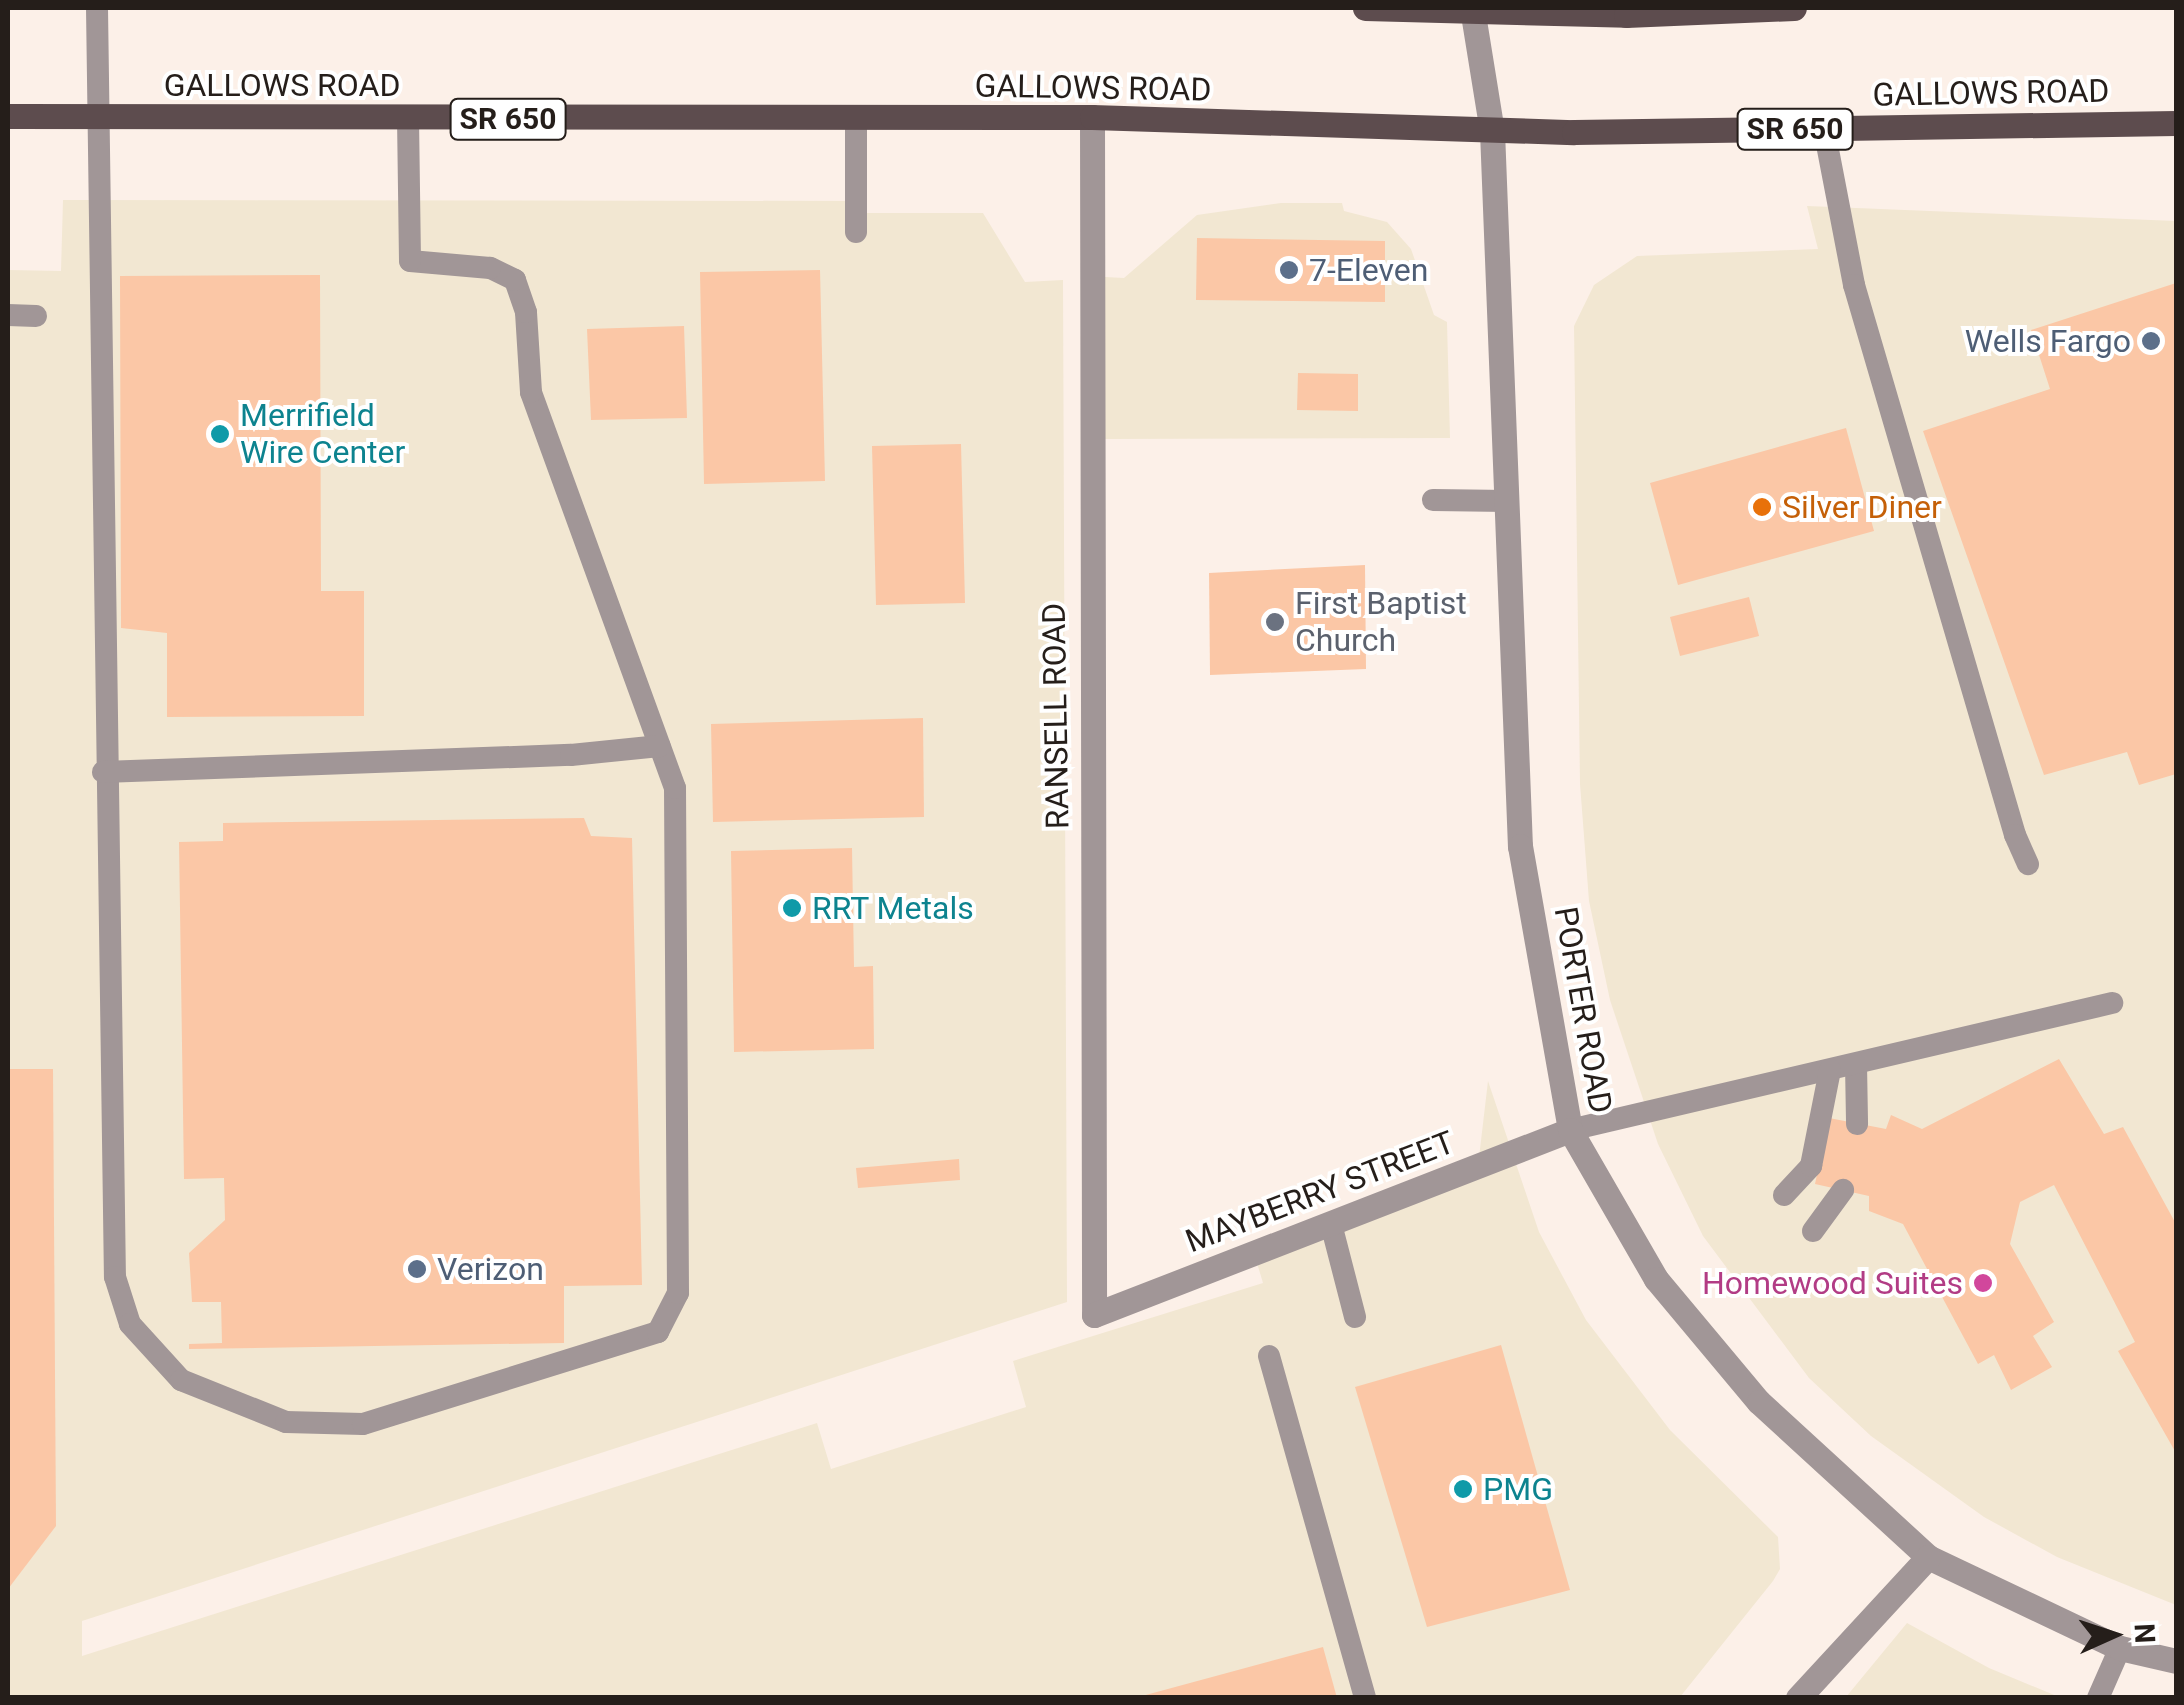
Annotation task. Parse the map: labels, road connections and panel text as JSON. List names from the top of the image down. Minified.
{"streets":{"main road":["GALLOWS ROAD","SR 650"],"street":["RANSELL ROAD","PORTER ROAD","MAYBERRY STREET"]},"crossings":[["GALLOWS ROAD","RANSELL ROAD"],["GALLOWS ROAD","PORTER ROAD"],["RANSELL ROAD","MAYBERRY STREET"],["PORTER ROAD","MAYBERRY STREET"]],"places":["7-Eleven","Wells Fargo","Merrifield Wire Center","Silver Diner","First Baptist Church","RRT Metals","Verizon","Homewood Suites","PMG"],"north":"right"}
